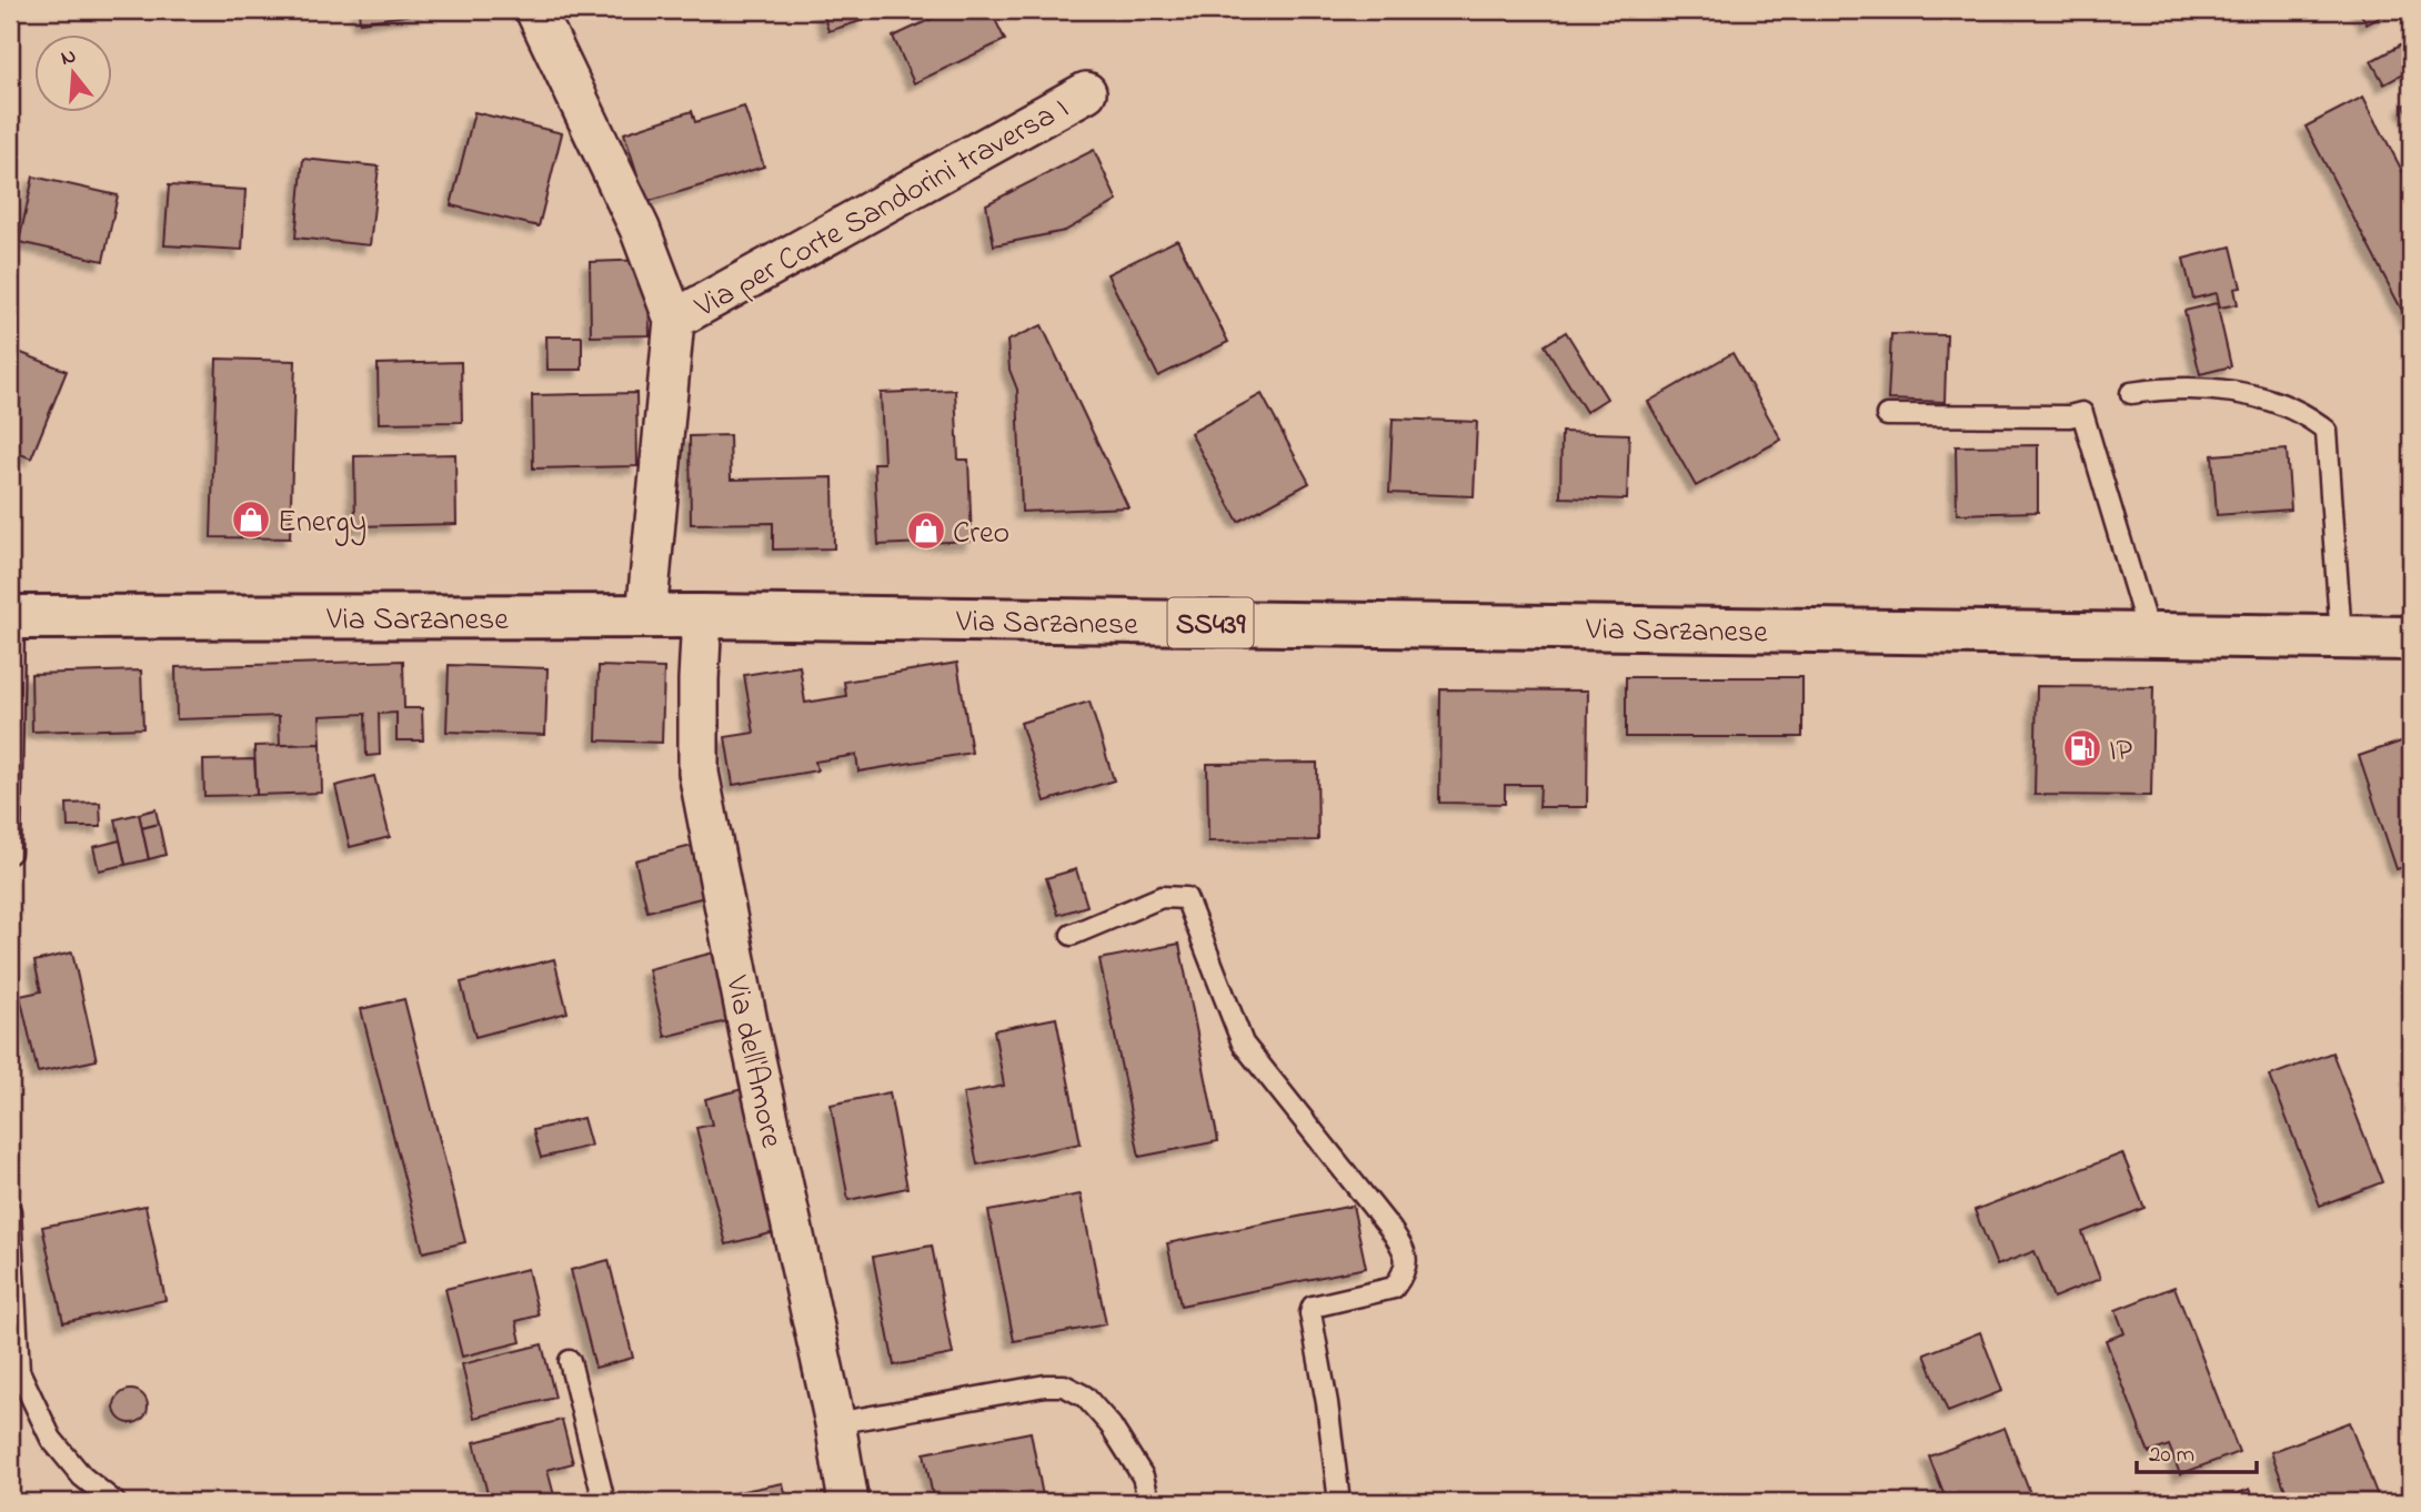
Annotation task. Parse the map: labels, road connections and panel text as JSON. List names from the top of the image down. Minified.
{"streets":{"main road":["Via Sarzanese","SS439"],"street":["Via per Corte Sandorini traversa I","Via dell'Amore"]},"crossings":[["Via Sarzanese","Via dell'Amore"]],"places":{"shop":["Energy","Creo"],"fuel station":["IP"]},"scale_bar":"20 m","north":"top"}
